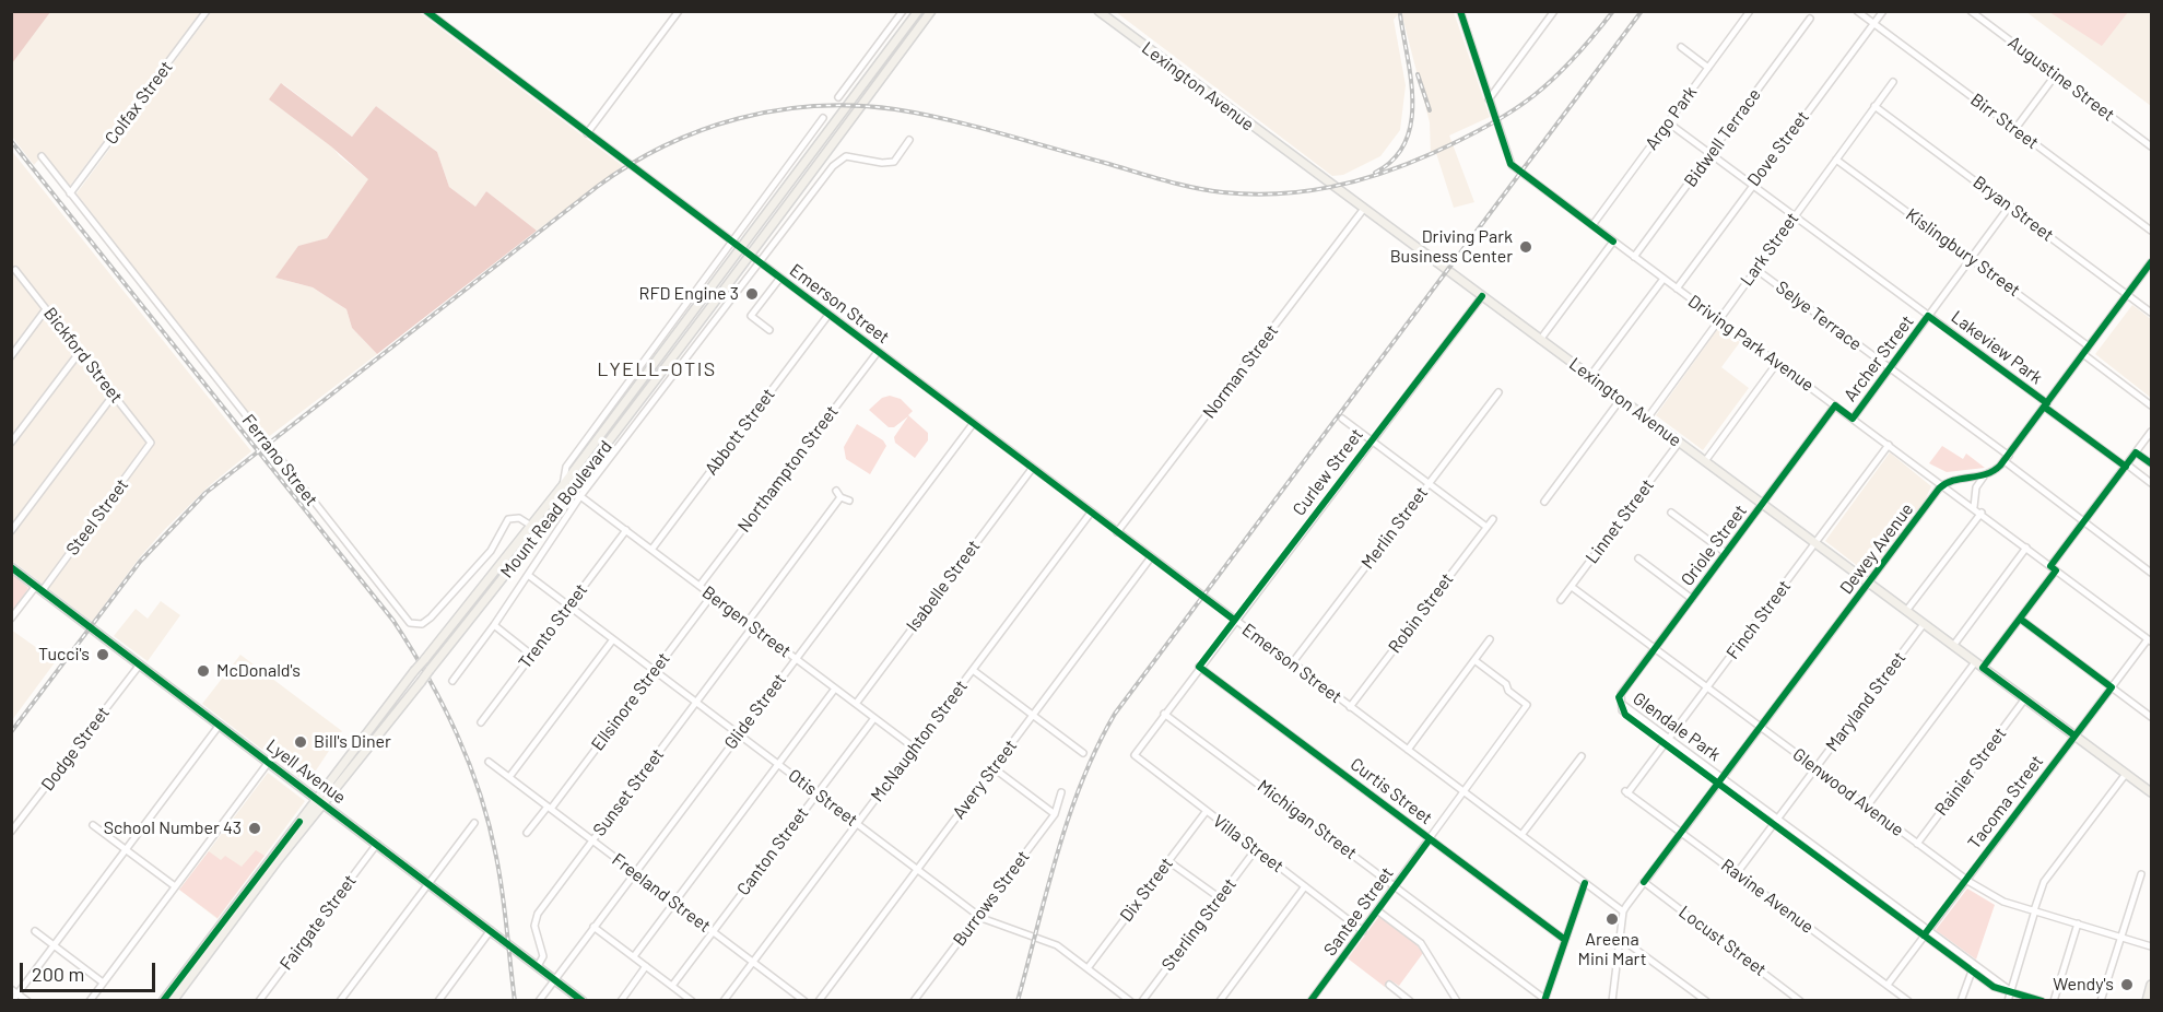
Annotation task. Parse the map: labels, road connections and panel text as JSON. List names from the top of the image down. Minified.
{"streets":{"main road":["Lexington Avenue","Mount Read Boulevard","Lyell Avenue"],"street":["Augustine Street","Colfax Street","Argo Park","Birr Street","Bidwell Terrace","Dove Street","Bryan Street","Lark Street","Kislingbury Street","Emerson Street","Selye Terrace","Driving Park Avenue","Lakeview Park","Bickford Street","Archer Street","Norman Street","Abbott Street","Ferrano Street","Northampton Street","Curlew Street","Steel Street","Linnet Street","Merlin Street","Oriole Street","Dewey Avenue","Isabelle Street","Robin Street","Finch Street","Bergen Street","Trento Street","Ellsinore Street","Maryland Street","Glide Street","Glendale Park","McNaughton Street","Dodge Street","Rainier Street","Avery Street","Curtis Street","Sunset Street","Glenwood Avenue","Otis Street","Tacoma Street","Michigan Street","Villa Street","Canton Street","Dix Street","Freeland Street","Ravine Avenue","Burrows Street","Santee Street","Fairgate Street","Sterling Street","Locust Street"]},"crossings":[["Lexington Avenue","Lark Street"],["Lexington Avenue","Norman Street"],["Lexington Avenue","Curlew Street"],["Lexington Avenue","Linnet Street"],["Lexington Avenue","Oriole Street"],["Lexington Avenue","Dewey Avenue"],["Lexington Avenue","Finch Street"],["Lexington Avenue","Maryland Street"],["Lexington Avenue","Rainier Street"],["Lexington Avenue","Tacoma Street"],["Colfax Street","Ferrano Street"],["Argo Park","Driving Park Avenue"],["Argo Park","Lakeview Park"],["Birr Street","Dove Street"],["Bidwell Terrace","Driving Park Avenue"],["Bidwell Terrace","Lakeview Park"],["Dove Street","Driving Park Avenue"],["Dove Street","Lakeview Park"],["Bryan Street","Lark Street"],["Bryan Street","Archer Street"],["Lark Street","Kislingbury Street"],["Lark Street","Selye Terrace"],["Lark Street","Driving Park Avenue"],["Lark Street","Lakeview Park"],["Kislingbury Street","Archer Street"],["Emerson Street","Norman Street"],["Emerson Street","Abbott Street"],["Emerson Street","Northampton Street"],["Emerson Street","Curlew Street"],["Emerson Street","Mount Read Boulevard"],["Emerson Street","Merlin Street"],["Emerson Street","Dewey Avenue"],["Emerson Street","Isabelle Street"],["Emerson Street","Robin Street"],["Emerson Street","Glide Street"],["Emerson Street","McNaughton Street"],["Emerson Street","Avery Street"],["Emerson Street","Santee Street"],["Selye Terrace","Archer Street"],["Driving Park Avenue","Archer Street"],["Driving Park Avenue","Oriole Street"],["Driving Park Avenue","Dewey Avenue"],["Driving Park Avenue","Finch Street"],["Driving Park Avenue","Tacoma Street"],["Lakeview Park","Archer Street"],["Bickford Street","Steel Street"],["Abbott Street","Bergen Street"],["Ferrano Street","Mount Read Boulevard"],["Northampton Street","Bergen Street"],["Curlew Street","Curtis Street"],["Curlew Street","Michigan Street"],["Curlew Street","Villa Street"],["Mount Read Boulevard","Bergen Street"],["Mount Read Boulevard","Lyell Avenue"],["Mount Read Boulevard","Otis Street"],["Steel Street","Lyell Avenue"],["Linnet Street","Glenwood Avenue"],["Oriole Street","Glendale Park"],["Oriole Street","Glenwood Avenue"],["Dewey Avenue","Glendale Park"],["Dewey Avenue","Glenwood Avenue"],["Dewey Avenue","Ravine Avenue"],["Dewey Avenue","Locust Street"],["Isabelle Street","Bergen Street"],["Finch Street","Glendale Park"],["Finch Street","Glenwood Avenue"],["Finch Street","Ravine Avenue"],["Bergen Street","Trento Street"],["Bergen Street","Ellsinore Street"],["Bergen Street","Glide Street"],["Bergen Street","McNaughton Street"],["Bergen Street","Sunset Street"],["Bergen Street","Canton Street"],["Trento Street","Otis Street"],["Ellsinore Street","Otis Street"],["Ellsinore Street","Freeland Street"],["Maryland Street","Glendale Park"],["Maryland Street","Glenwood Avenue"],["Maryland Street","Ravine Avenue"],["Glide Street","Lyell Avenue"],["Glide Street","Otis Street"],["Glide Street","Freeland Street"],["Glendale Park","Tacoma Street"],["McNaughton Street","Otis Street"],["McNaughton Street","Freeland Street"],["Dodge Street","Lyell Avenue"],["Lyell Avenue","Sunset Street"],["Lyell Avenue","Fairgate Street"],["Rainier Street","Glenwood Avenue"],["Avery Street","Otis Street"],["Curtis Street","Santee Street"],["Sunset Street","Otis Street"],["Sunset Street","Freeland Street"],["Glenwood Avenue","Tacoma Street"],["Otis Street","Canton Street"],["Otis Street","Dix Street"],["Otis Street","Burrows Street"],["Tacoma Street","Ravine Avenue"],["Michigan Street","Santee Street"],["Villa Street","Dix Street"],["Villa Street","Santee Street"],["Villa Street","Sterling Street"],["Canton Street","Freeland Street"]],"districts":["LYELL-OTIS"],"places":["Driving Park Business Center","RFD Engine 3","Tucci's","McDonald's","Bill's Diner","School Number 43","Areena Mini Mart","Wendy's"],"scale_bar":"200 m"}
